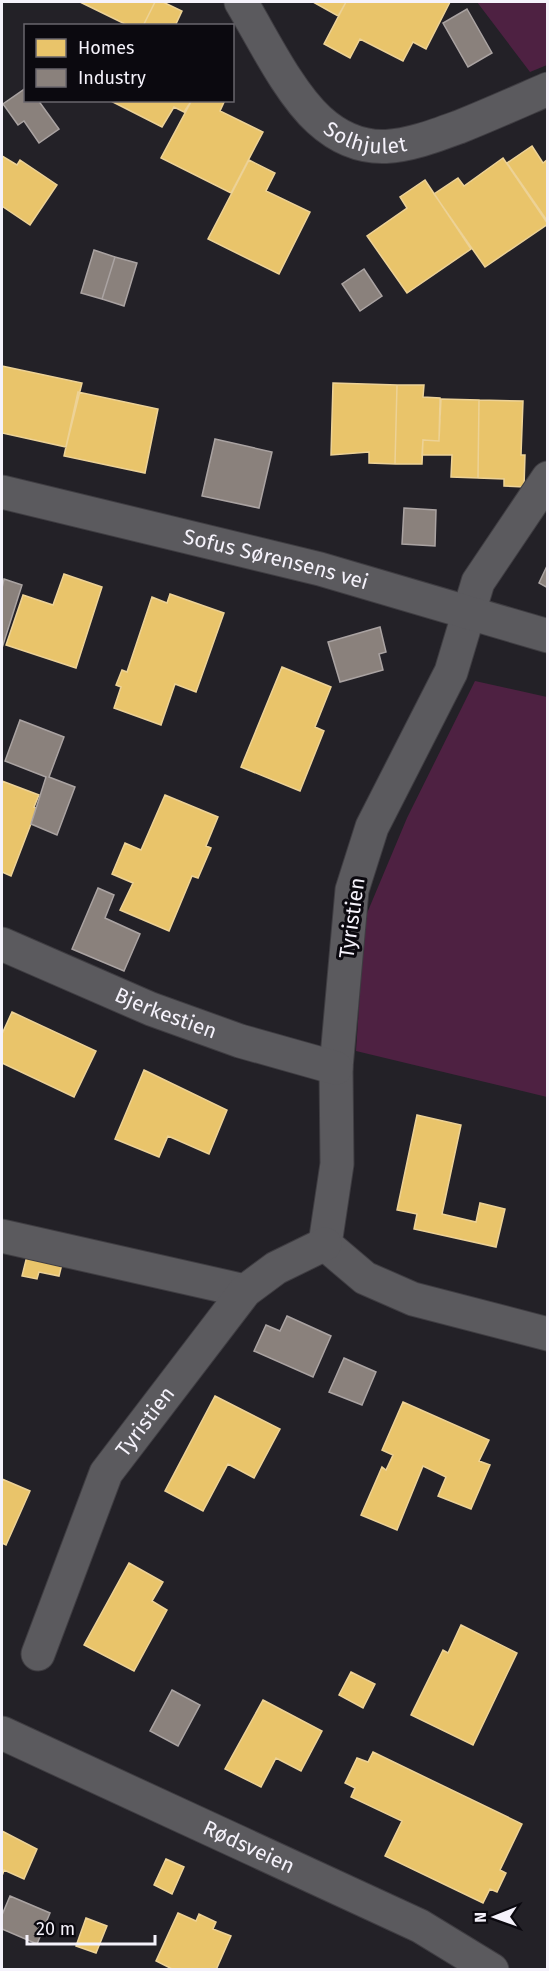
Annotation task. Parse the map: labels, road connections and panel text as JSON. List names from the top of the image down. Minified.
{"streets":{"street":["Solhjulet","Sofus Sørensens vei","Tyristien","Bjerkestien","Rødsveien"]},"crossings":[["Sofus Sørensens vei","Tyristien"],["Tyristien","Bjerkestien"]],"legend":["Homes","Industry"],"scale_bar":"20 m","north":"left"}
